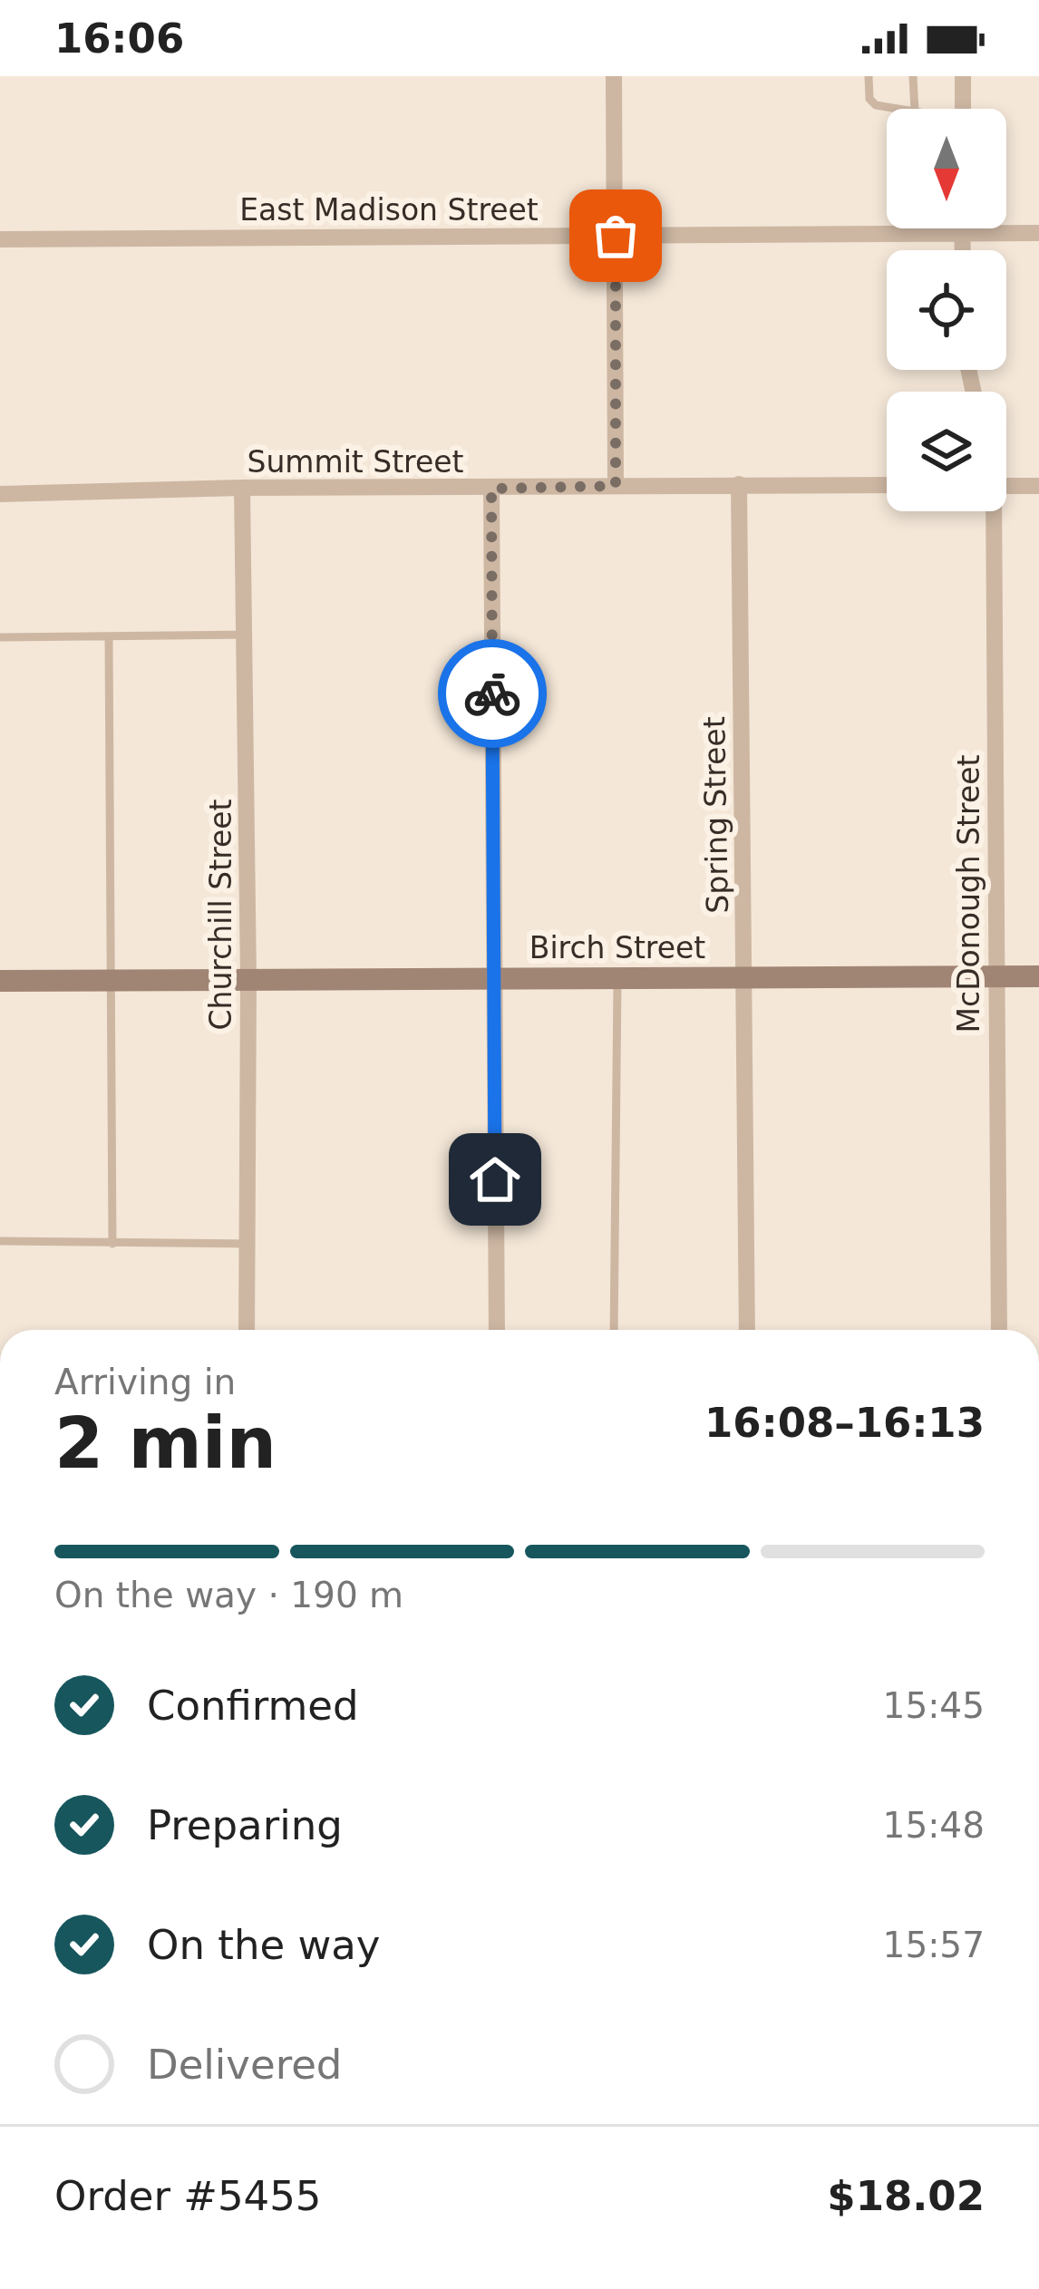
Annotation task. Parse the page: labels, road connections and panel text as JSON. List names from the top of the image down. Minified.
{"streets":{"main road":["Birch Street"],"street":["East Madison Street","Summit Street","Spring Street","McDonough Street","Churchill Street"]},"crossings":[["Summit Street","Spring Street"],["Summit Street","Churchill Street"],["Spring Street","Birch Street"],["McDonough Street","Birch Street"],["Churchill Street","Birch Street"]],"north":"bottom","page":{"status":"16:06","heading":["2 min","Arriving in","16:08–16:13"],"panel":["Order #5455","$18.02"],"bar":"On the way · 190 m","list":[["Confirmed","15:45"],["Preparing","15:48"],["On the way","15:57"],"Delivered"]}}
